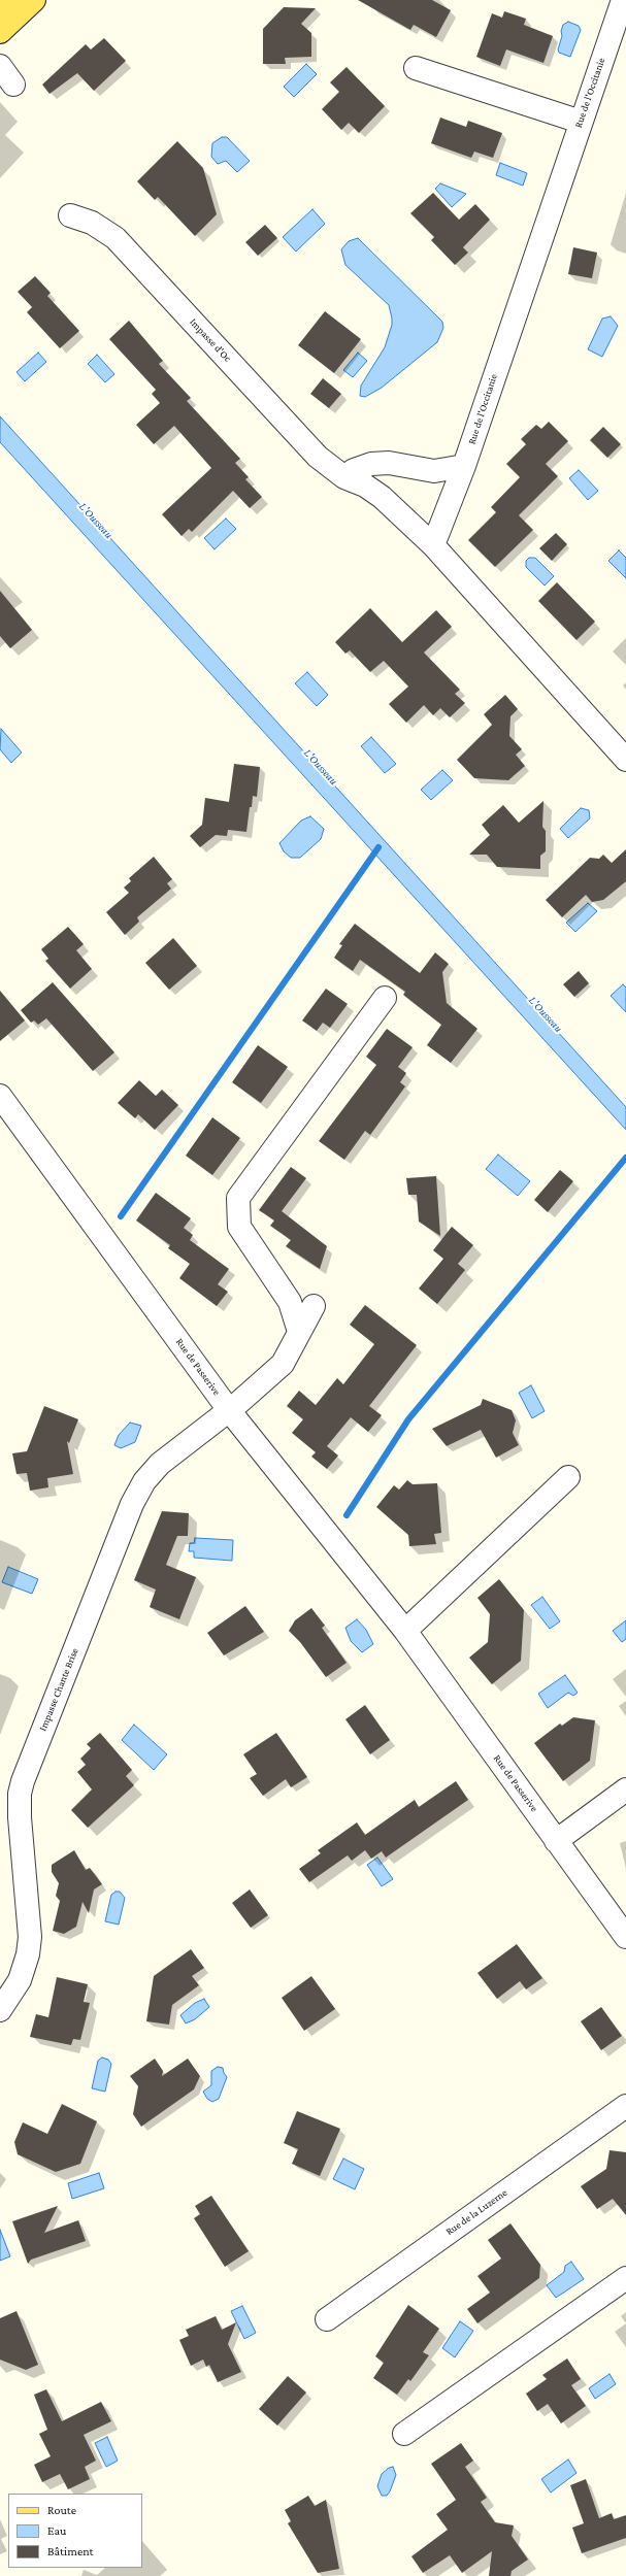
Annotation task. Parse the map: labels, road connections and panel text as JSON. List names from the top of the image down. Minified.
{"streets":{"street":["Rue de l'Occitanie","Impasse d'Oc","Rue de Passerive","Impasse Chante Brise","Rue de la Luzerne"]},"crossings":[["Rue de l'Occitanie","Impasse d'Oc"],["Rue de Passerive","Impasse Chante Brise"]],"water":["L'Ousseau"],"legend":["Route","Eau","Bâtiment"]}
